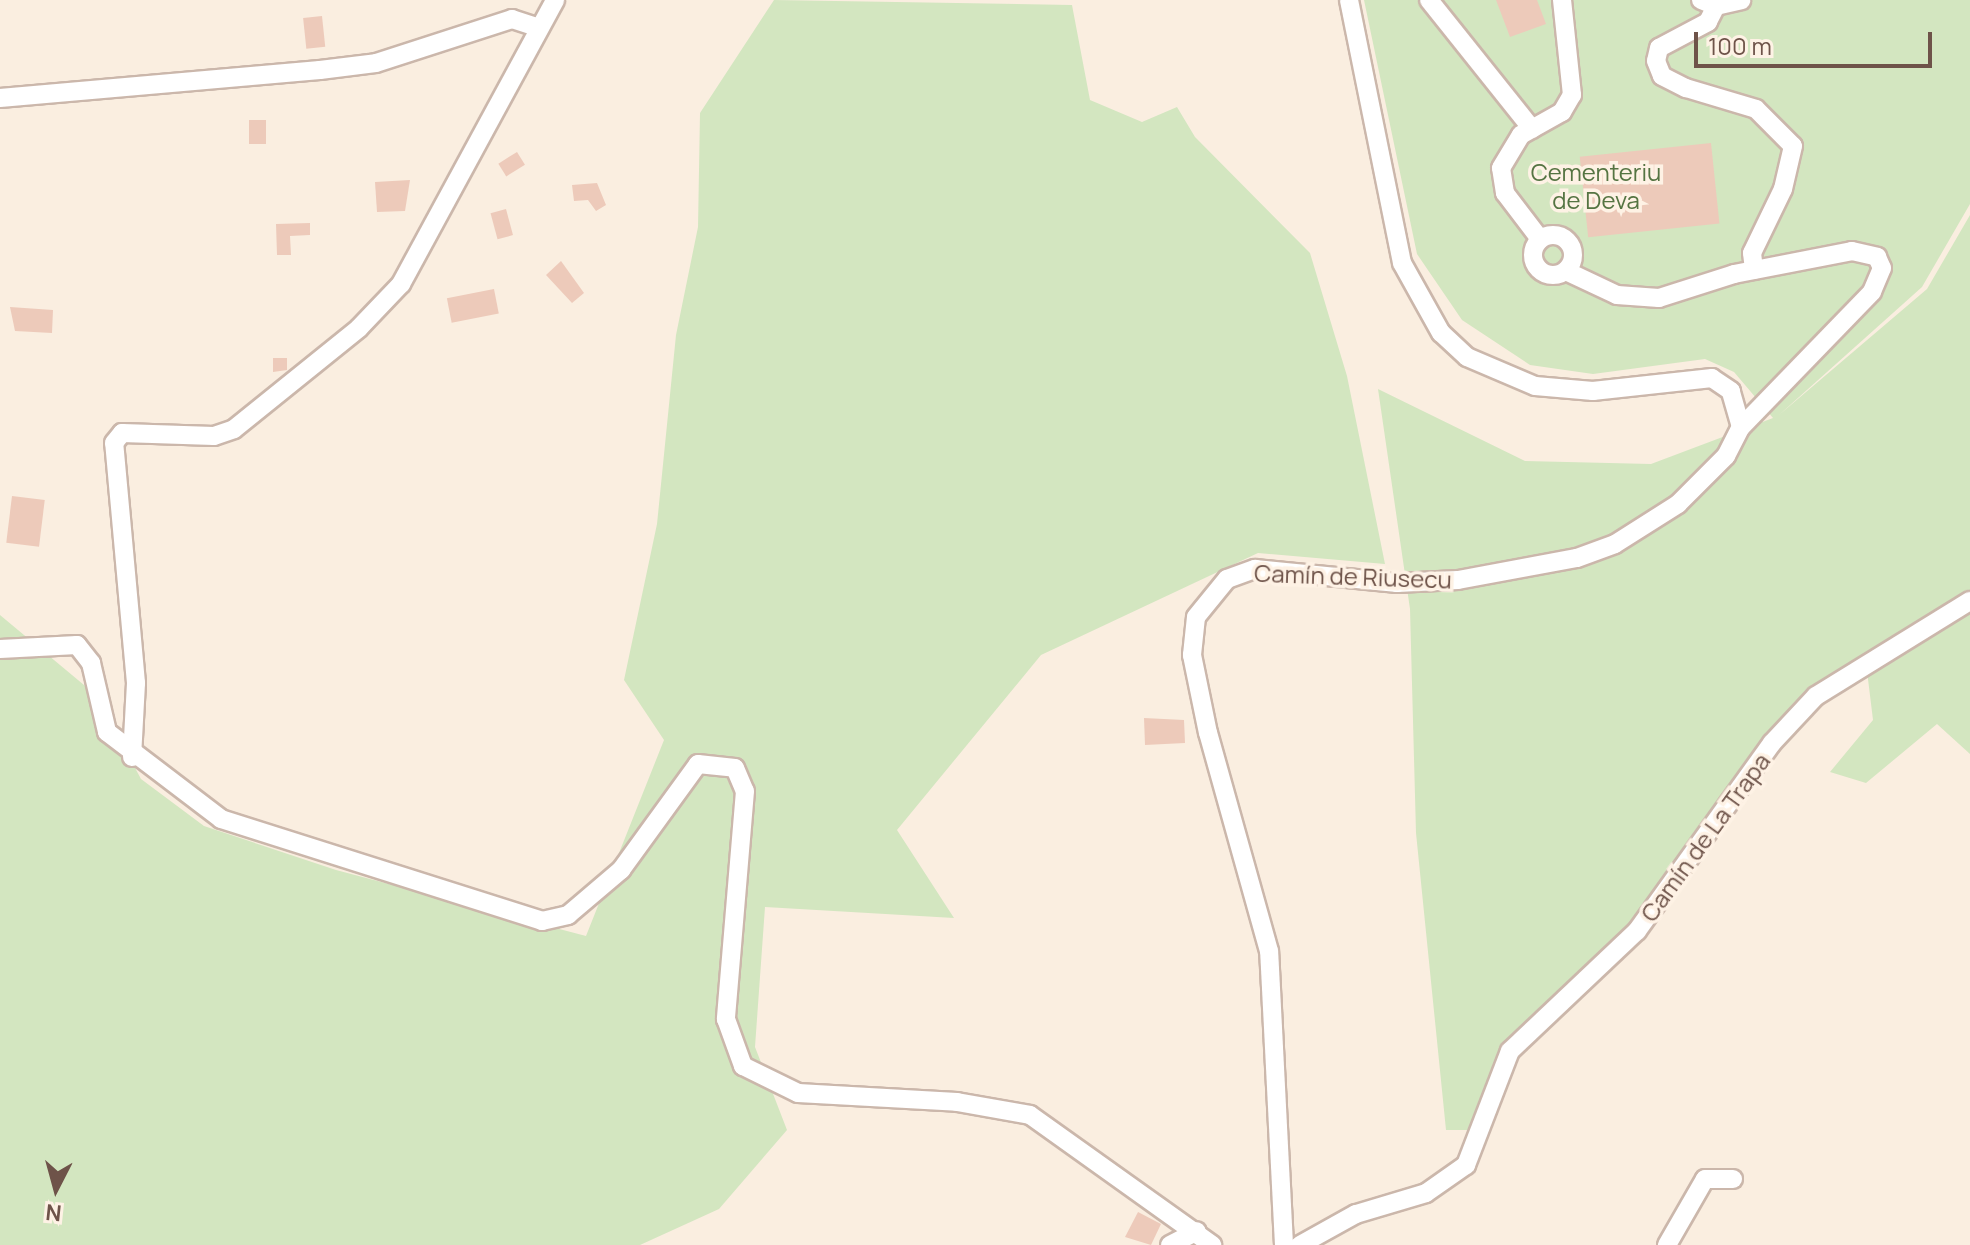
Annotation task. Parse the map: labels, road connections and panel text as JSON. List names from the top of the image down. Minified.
{"streets":{"street":["Camín de Riusecu","Camín de La Trapa"]},"parks":["Cementeriu de Deva"],"scale_bar":"100 m","north":"bottom"}
